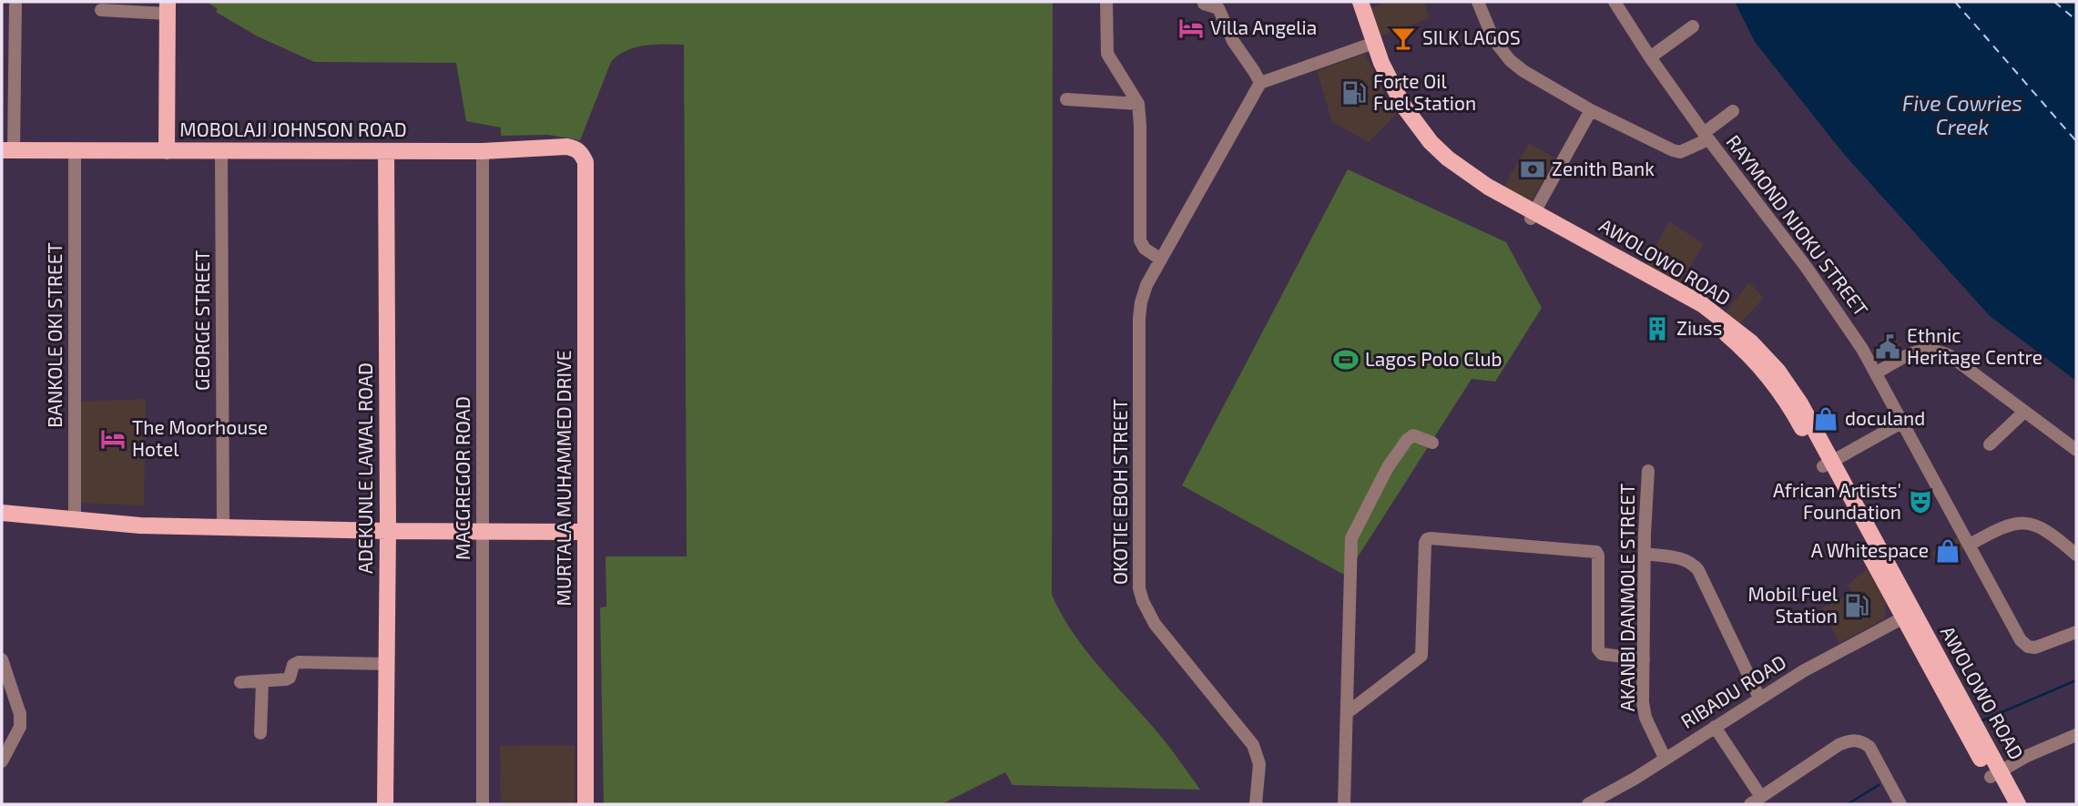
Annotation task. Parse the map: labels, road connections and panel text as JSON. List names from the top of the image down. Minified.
{"streets":{"main road":["MOBOLAJI JOHNSON ROAD","AWOLOWO ROAD","ADEKUNLE LAWAL ROAD","MURTALA MUHAMMED DRIVE"],"street":["RAYMOND NJOKU STREET","GEORGE STREET","BANKOLE OKI STREET","MACGREGOR ROAD","OKOTIE EBOH STREET","AKANBI DANMOLE STREET","RIBADU ROAD"]},"crossings":[["MOBOLAJI JOHNSON ROAD","GEORGE STREET"],["MOBOLAJI JOHNSON ROAD","BANKOLE OKI STREET"],["MOBOLAJI JOHNSON ROAD","ADEKUNLE LAWAL ROAD"],["MOBOLAJI JOHNSON ROAD","MACGREGOR ROAD"],["MOBOLAJI JOHNSON ROAD","MURTALA MUHAMMED DRIVE"],["AWOLOWO ROAD","RIBADU ROAD"],["AKANBI DANMOLE STREET","RIBADU ROAD"]],"water":["Five Cowries Creek"],"places":{"hotel":["Villa Angelia","The Moorhouse Hotel"],"bar":["SILK LAGOS"],"fuel station":["Forte Oil Fuel Station","Mobil Fuel Station"],"bank":["Zenith Bank"],"building":["Ziuss"],"public building":["Ethnic Heritage Centre"],"sports":["Lagos Polo Club"],"shop":["doculand","A Whitespace"],"theatre":["African Artists' Foundation"]}}
